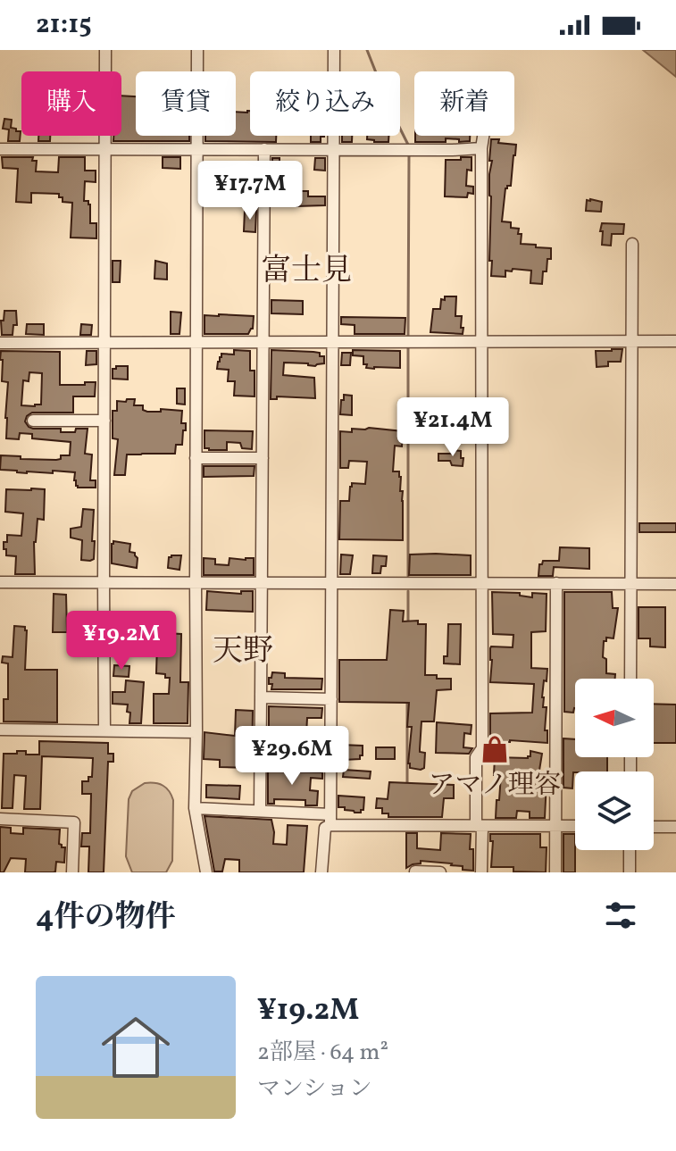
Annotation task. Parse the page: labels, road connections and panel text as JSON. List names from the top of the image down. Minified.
{"districts":["富士見","天野"],"places":{"shop":["アマノ理容"]},"north":"left","page":{"status":"21:15","chip":["購入","賃貸","絞り込み","新着"],"price":["¥17.7M","¥21.4M","¥19.2M","¥29.6M"],"heading":"4件の物件","list":[{"name":"¥19.2M","note":"2部屋 · 64 m² · マンション"}]}}
